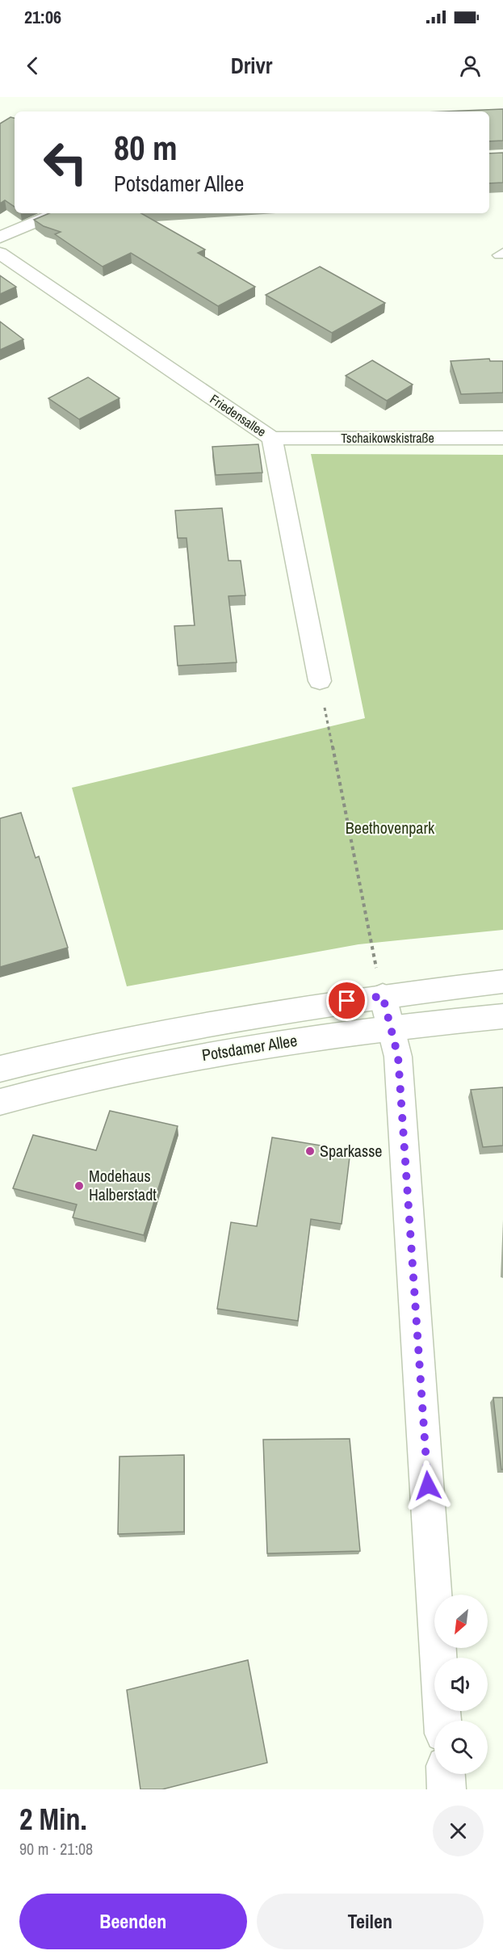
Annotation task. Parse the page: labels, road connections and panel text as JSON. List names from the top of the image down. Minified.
{"streets":{"street":["Friedensallee","Tschaikowskistraße","Potsdamer Allee"]},"crossings":[["Friedensallee","Tschaikowskistraße"]],"parks":["Beethovenpark"],"places":["Sparkasse","Modehaus Halberstadt"],"north":"bottom left","page":{"status":"21:06","header":"Drivr","turn":["80 m","Potsdamer Allee"],"heading":["2 Min.","90 m · 21:08"],"buttons":["Beenden","Teilen"]}}
